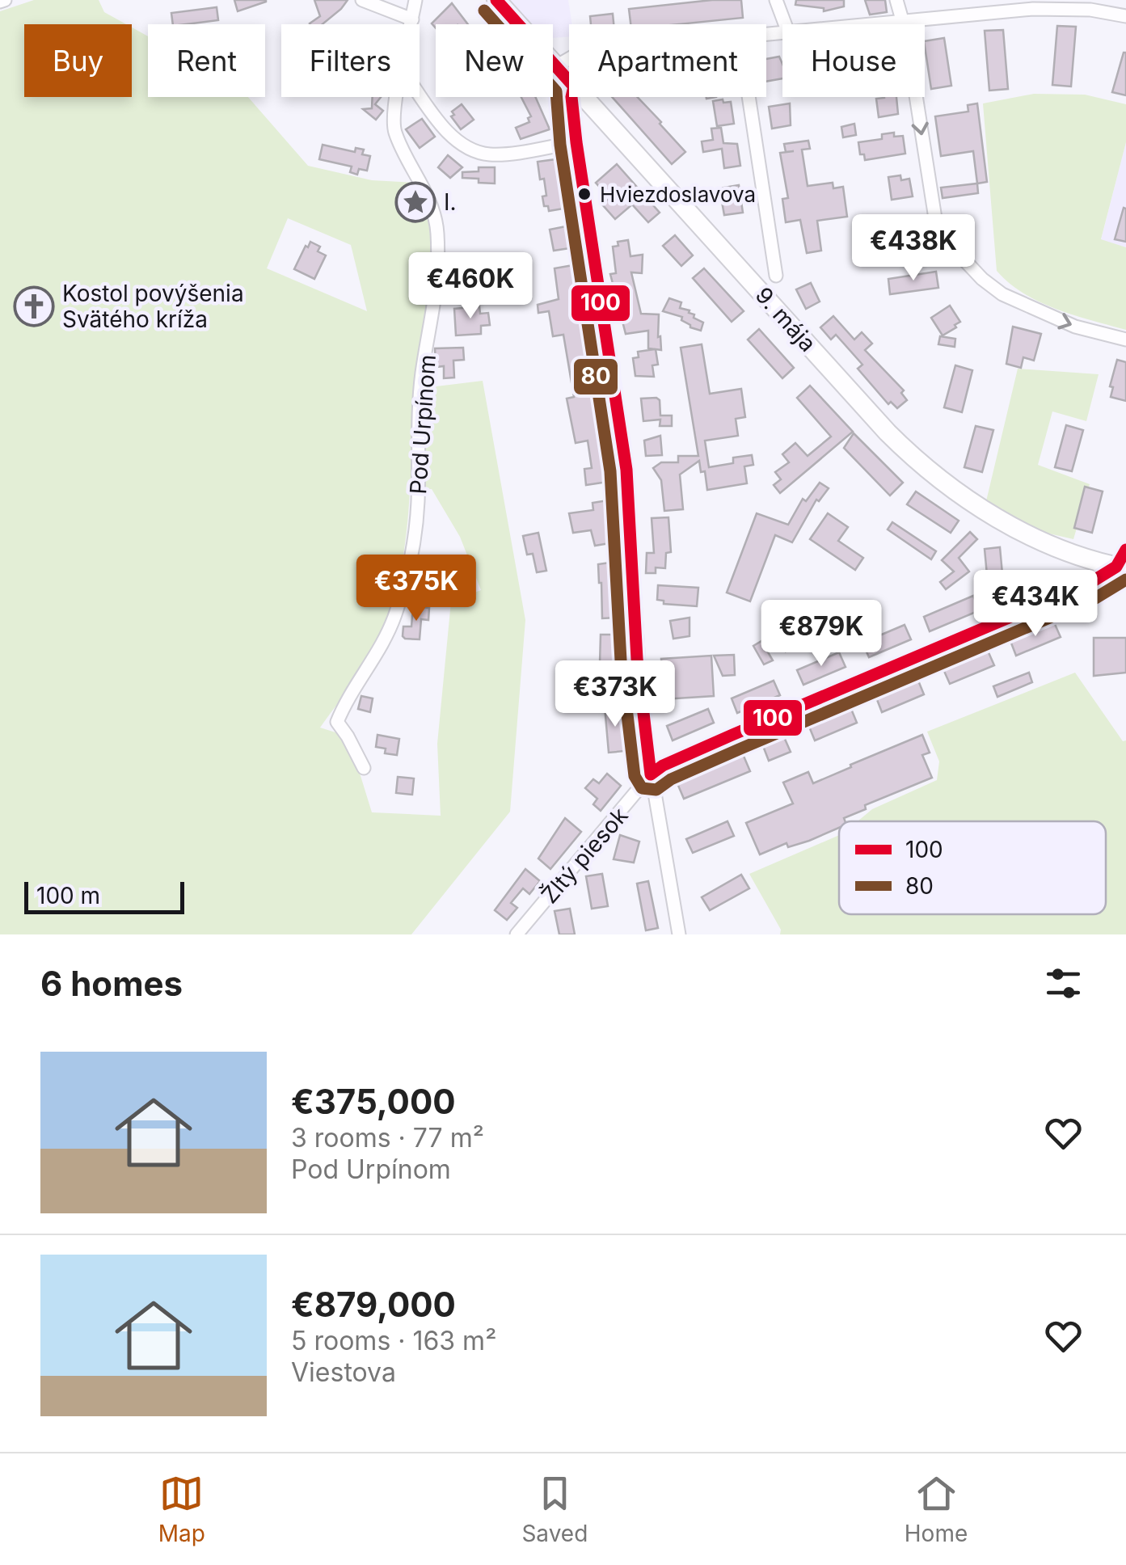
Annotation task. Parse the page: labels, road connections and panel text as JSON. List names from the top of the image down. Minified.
{"streets":{"main road":["9. mája"],"street":["Pod Urpínom","Žltý piesok"]},"places":{"other":["Hviezdoslavova"],"place":["I."],"church":["Kostol povýšenia Svätého kríža"]},"lines":["transit line 100","transit line 80"],"legend":["100","80"],"scale_bar":"100 m","page":{"chip":["Buy","Rent","Filters","New","Apartment","House"],"price":["€438K","€460K","€375K","€434K","€879K","€373K"],"scale":"100 m","heading":"6 homes","list":[{"name":"€375,000","note":"3 rooms · 77 m² · Pod Urpínom"},{"name":"€879,000","note":"5 rooms · 163 m² · Viestova"}],"tabs":["Map","Saved","Home"]}}
